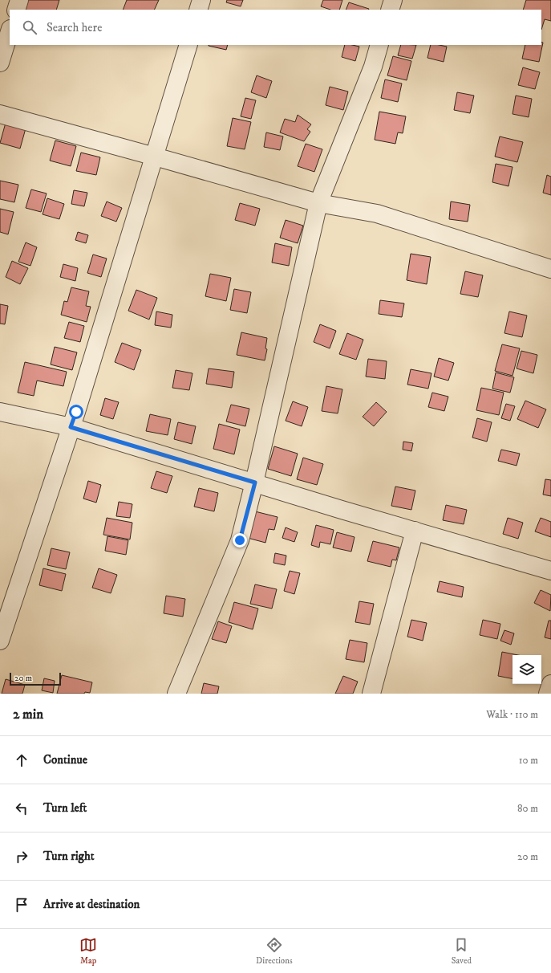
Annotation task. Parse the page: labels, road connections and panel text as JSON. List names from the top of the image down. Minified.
{"scale_bar":"20 m","page":{"search":"Search here","scale":"20 m","heading":["2 min","Walk · 110 m"],"list":[["Continue","10 m"],["Turn left","80 m"],["Turn right","20 m"],"Arrive at destination"],"nav":["Map","Directions","Saved"]}}
